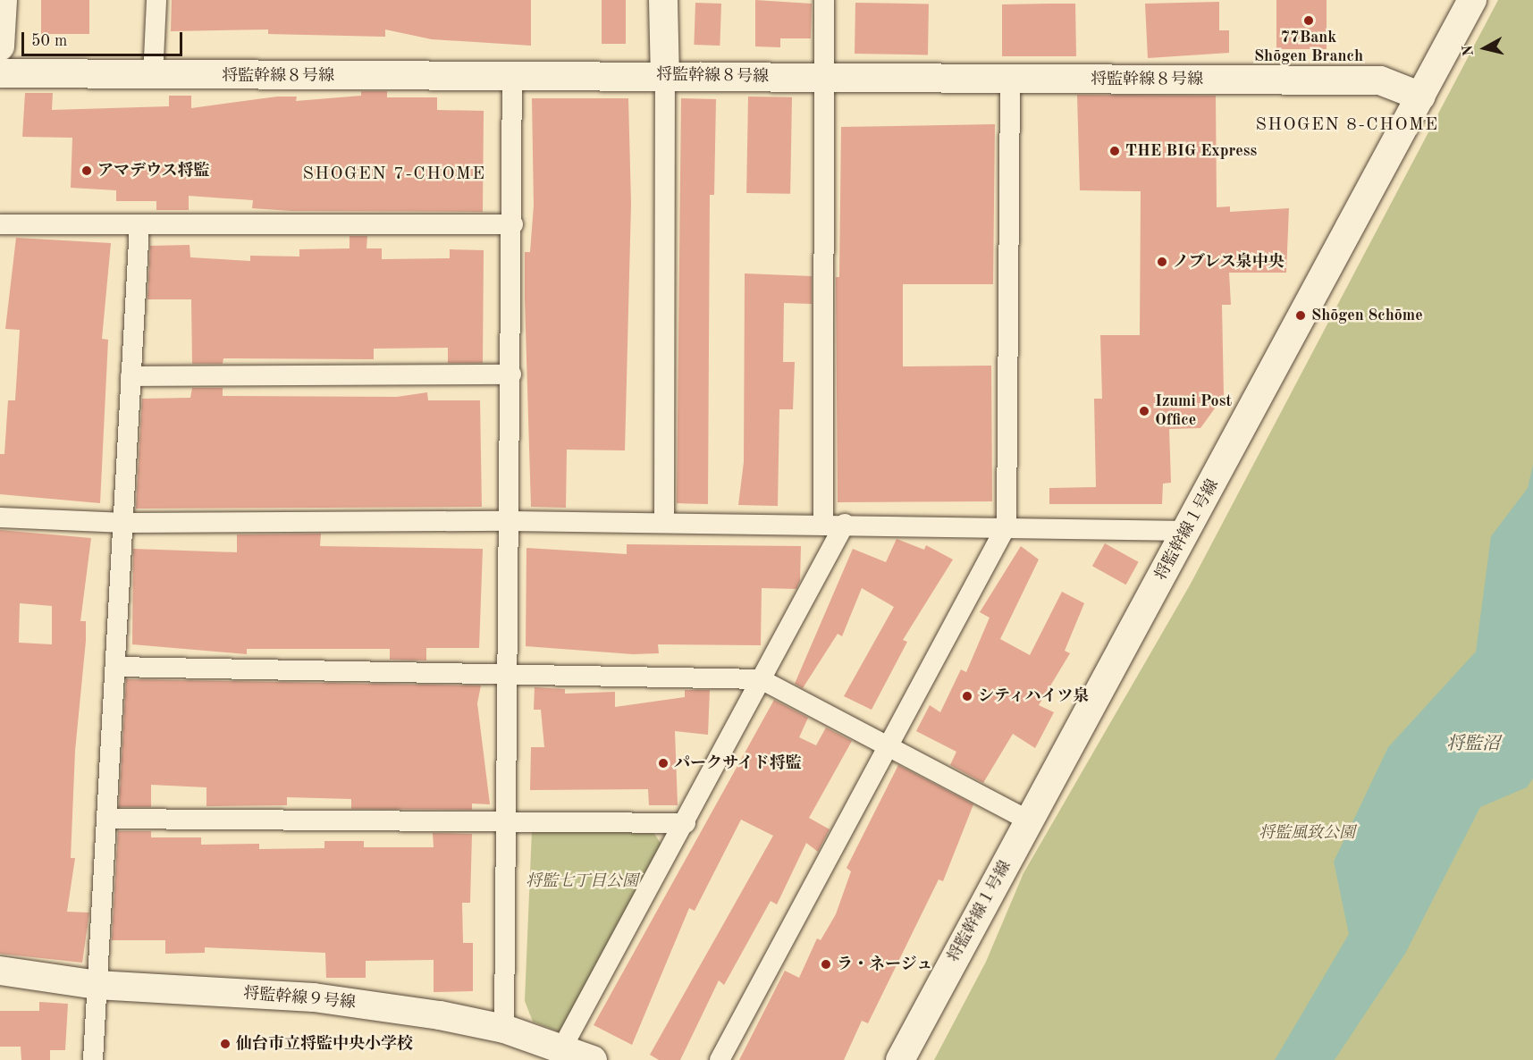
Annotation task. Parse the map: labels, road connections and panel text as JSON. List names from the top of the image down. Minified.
{"streets":{"street":["将監幹線８号線","将監幹線１号線","将監幹線９号線"]},"crossings":[["将監幹線８号線","将監幹線１号線"]],"districts":["SHOGEN 8-CHOME","SHOGEN 7-CHOME"],"water":["将監沼"],"parks":["将監風致公園","将監七丁目公園"],"places":["77Bank Shōgen Branch","THE BIG Express","アマデウス将監","ノブレス泉中央","Shōgen 8chōme","Izumi Post Office","シティハイツ泉","パークサイド将監","ラ・ネージュ","仙台市立将監中央小学校"],"scale_bar":"50 m","north":"left"}
